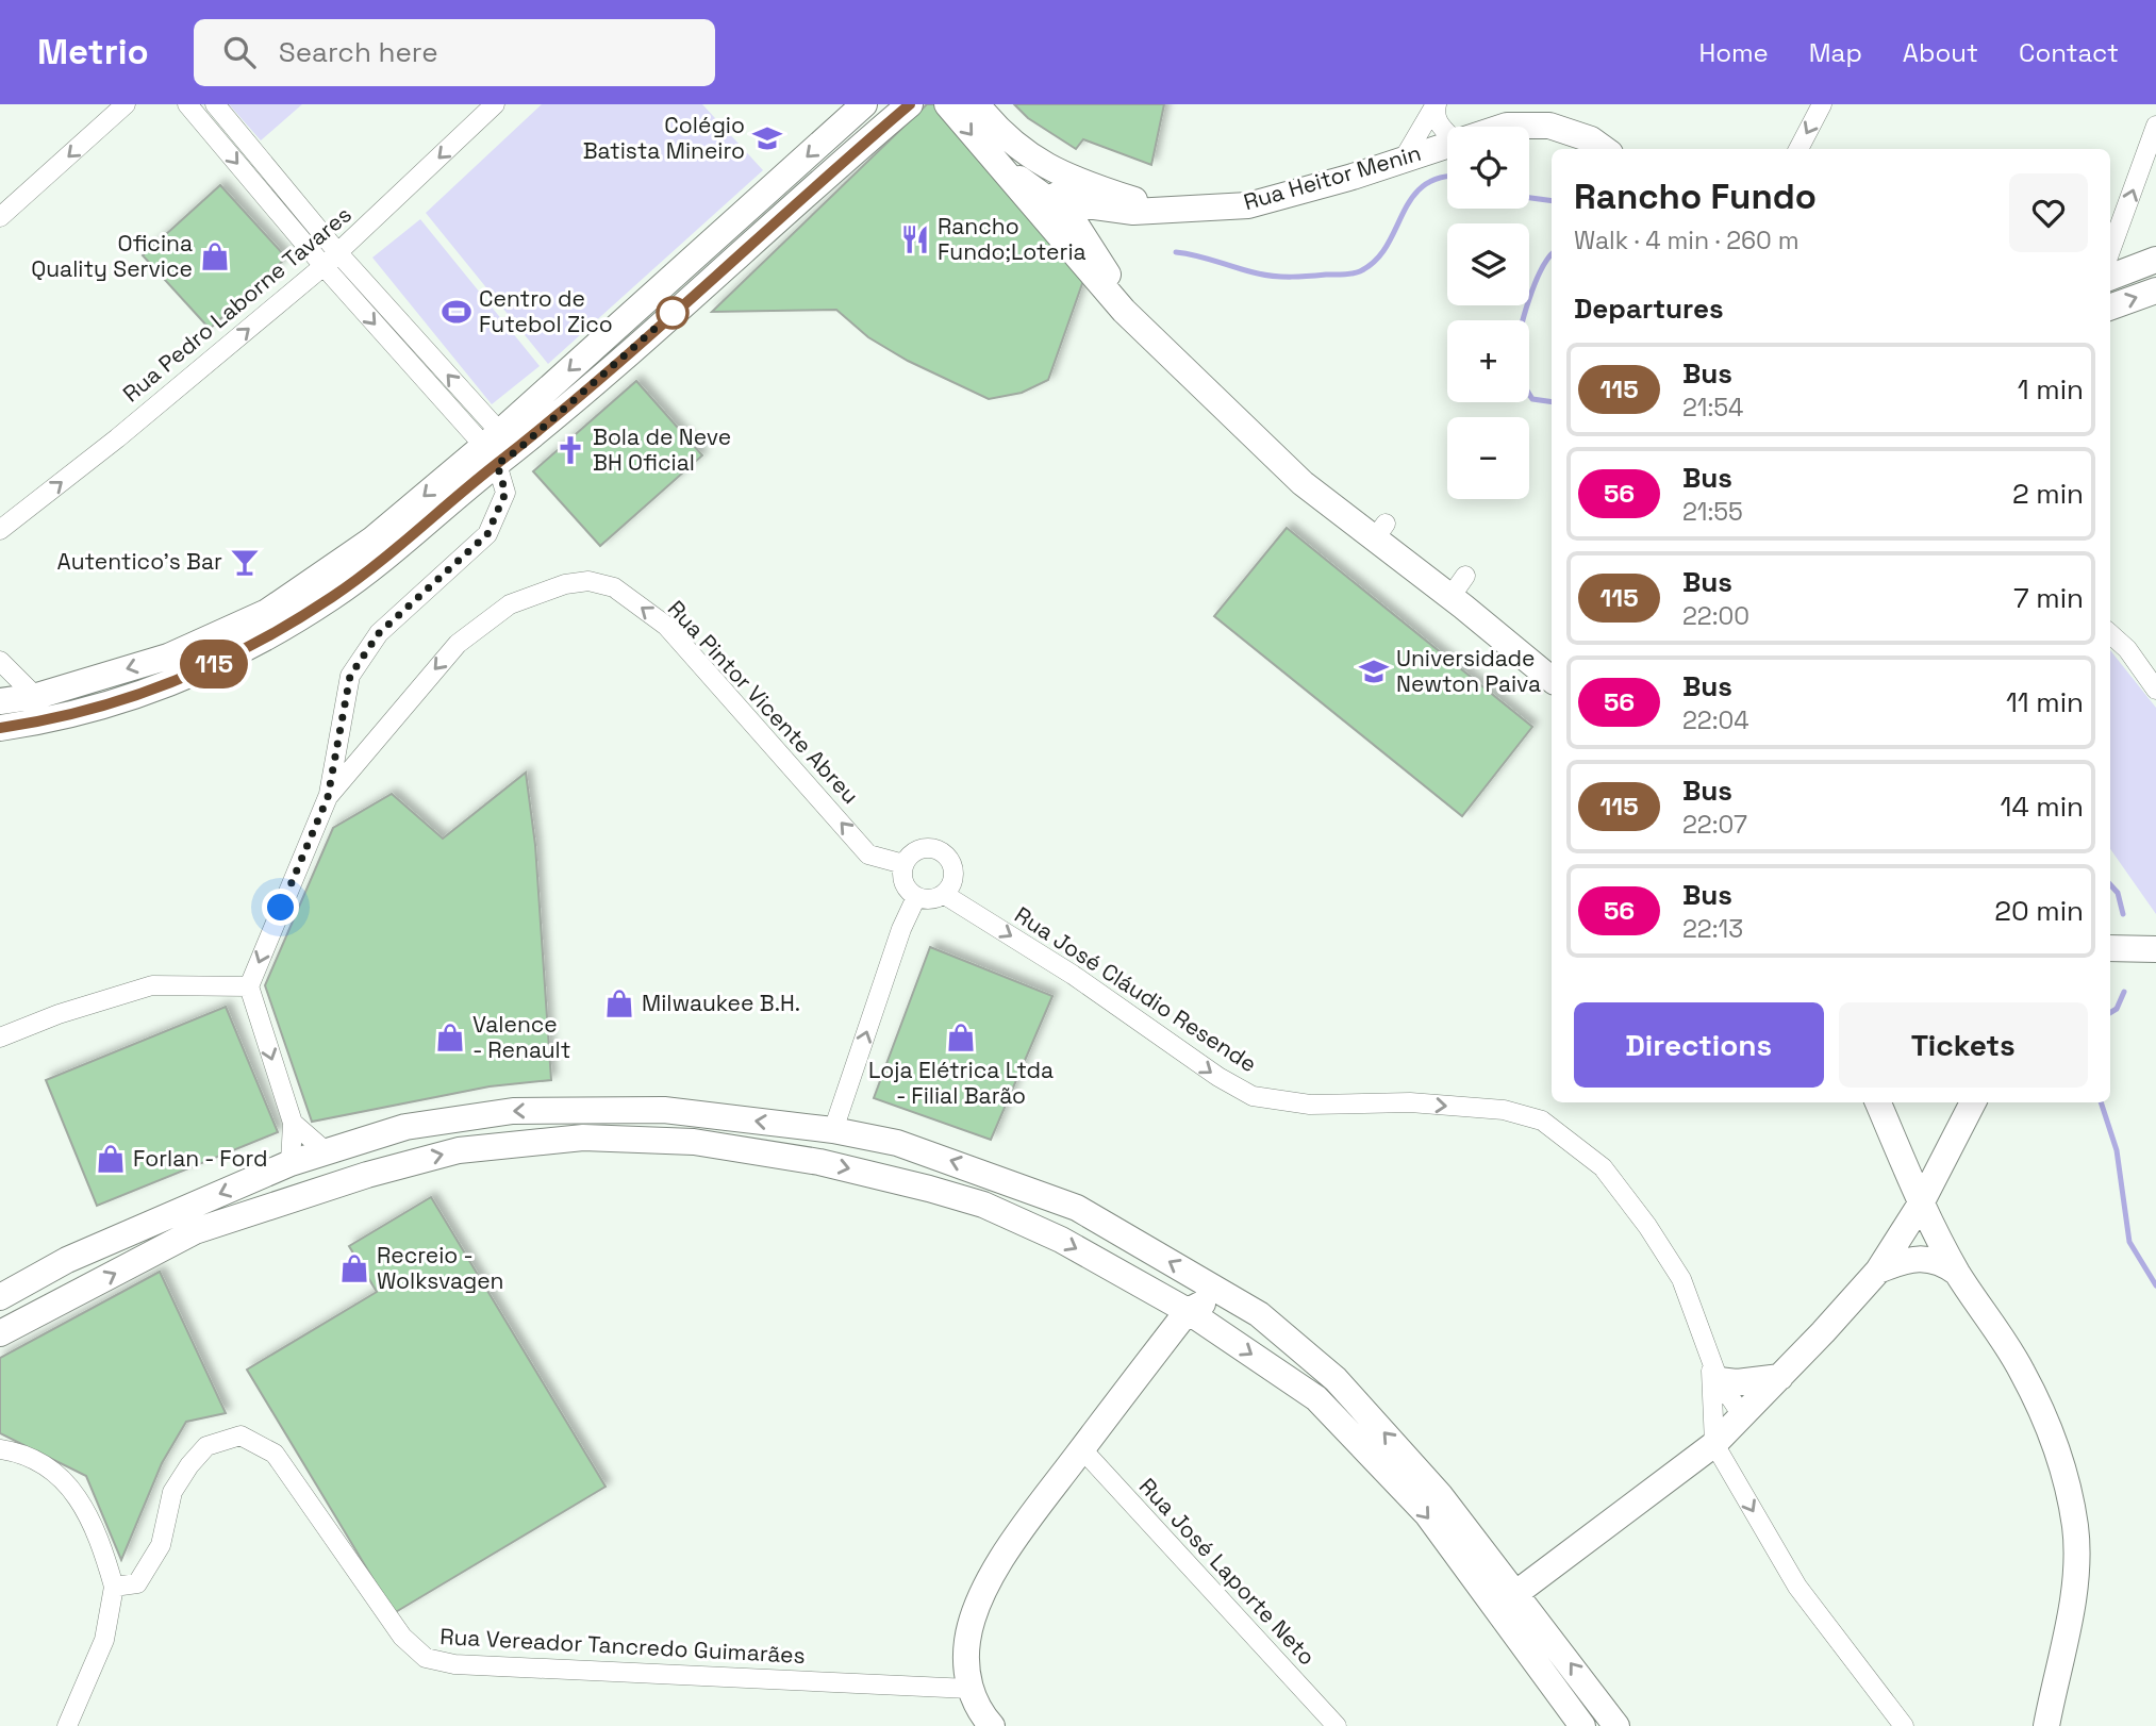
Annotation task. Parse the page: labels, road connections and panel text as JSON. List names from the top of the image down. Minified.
{"streets":{"main road":["Rua Heitor Menin"],"street":["Rua Pedro Laborne Tavares","Rua Pintor Vicente Abreu","Rua José Cláudio Resende","Rua José Laporte Neto","Rua Vereador Tancredo Guimarães"]},"crossings":[["Rua Pintor Vicente Abreu","Rua José Cláudio Resende"]],"one_way":["Rua José Cláudio Resende"],"places":{"school or university":["Colégio Batista Mineiro","Universidade Newton Paiva"],"restaurant":["Rancho Fundo;Loteria"],"shop":["Oficina Quality Service","Milwaukee B.H.","Valence - Renault","Loja Elétrica Ltda - Filial Barão","Forlan - Ford","Recreio - Wolksvagen"],"sports":["Centro de Futebol Zico"],"church":["Bola de Neve BH Oficial"],"bar":["Autentico's Bar"]},"lines":["bus line 115"],"page":{"header":"Metrio","search":"Search here","nav":["Home","Map","About","Contact"],"on_map":"115","map_buttons":["+","−"],"heading":[["Rancho Fundo","Walk · 4 min · 260 m"],"Departures"],"list":[{"mark":"115","name":"Bus","note":"21:54","value":"1 min"},{"mark":"56","name":"Bus","note":"21:55","value":"2 min"},{"mark":"115","name":"Bus","note":"22:00","value":"7 min"},{"mark":"56","name":"Bus","note":"22:04","value":"11 min"},{"mark":"115","name":"Bus","note":"22:07","value":"14 min"},{"mark":"56","name":"Bus","note":"22:13","value":"20 min"}],"buttons":["Directions","Tickets"]}}
